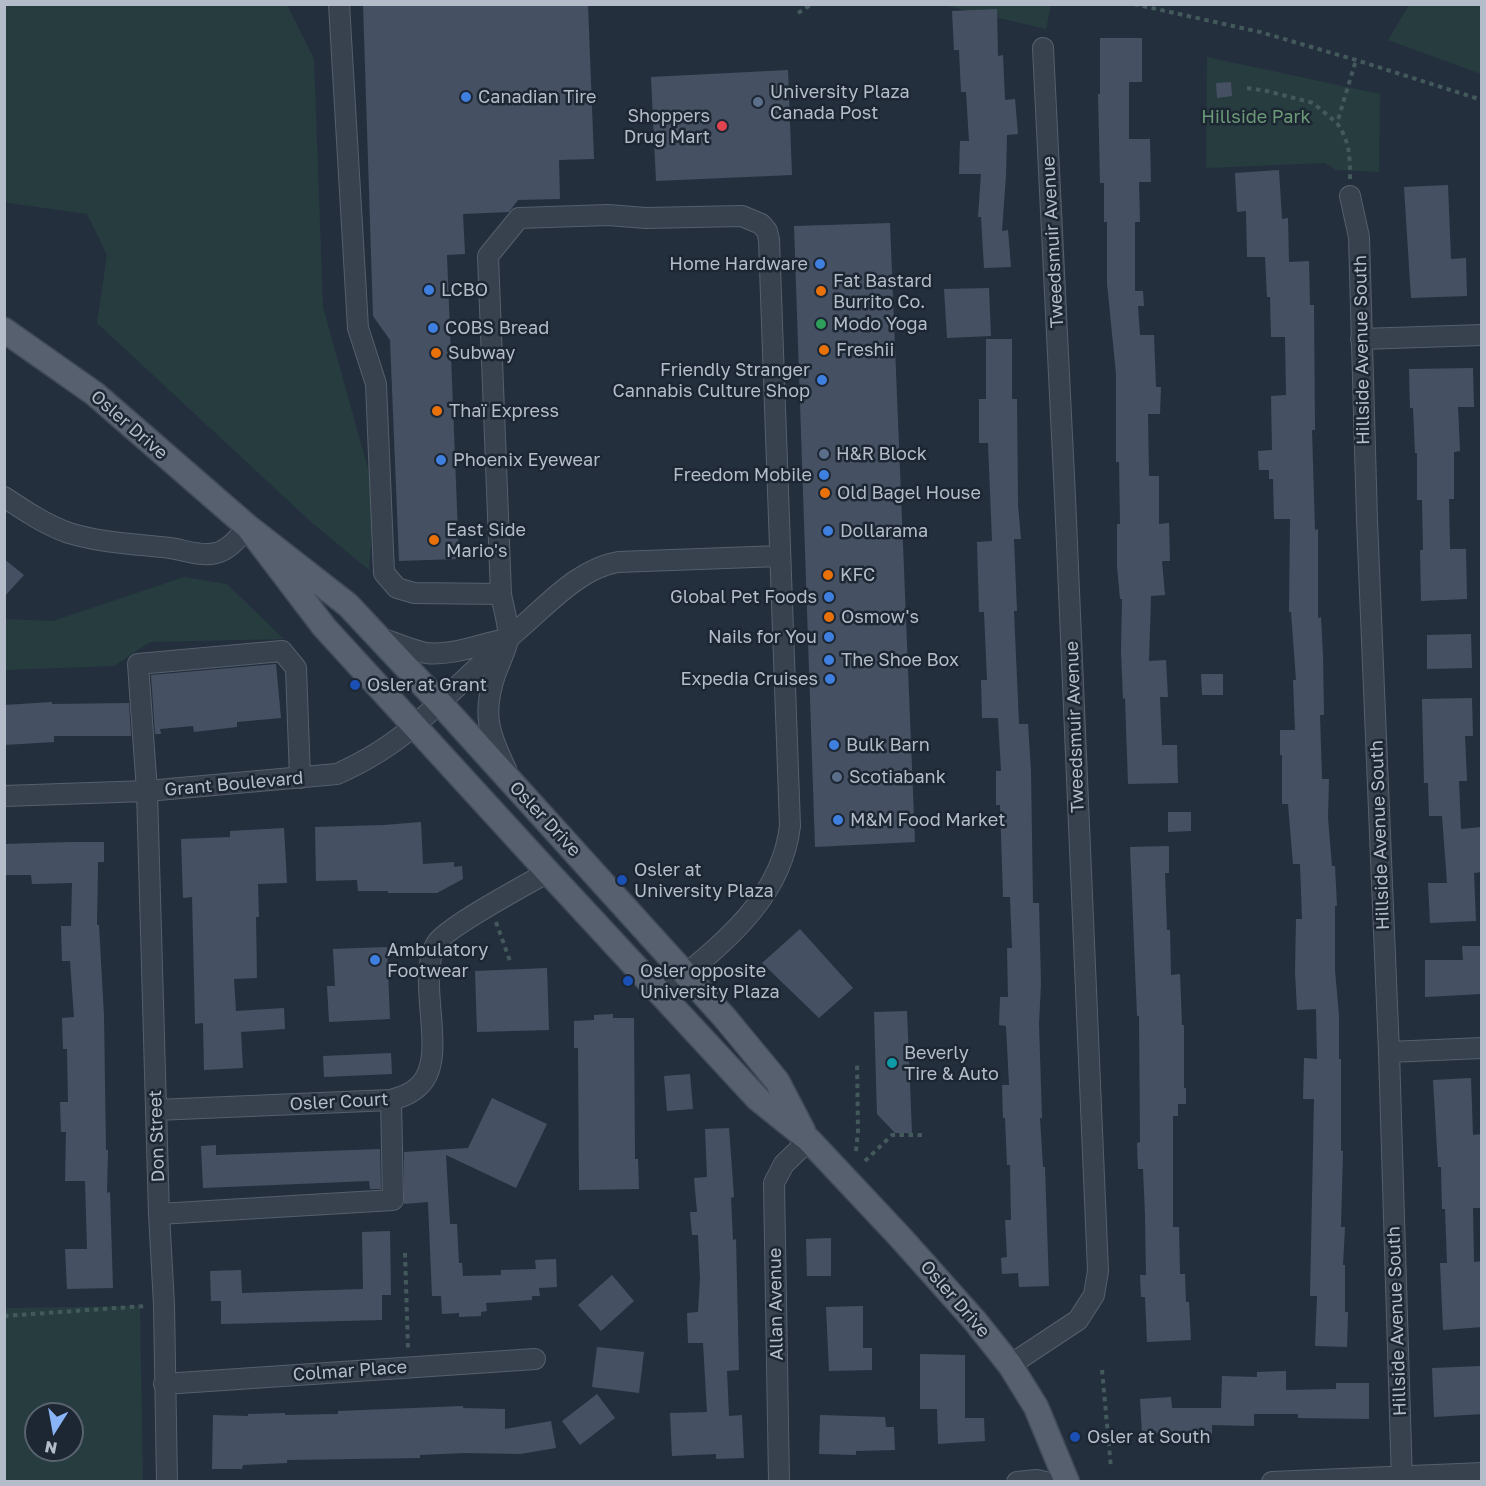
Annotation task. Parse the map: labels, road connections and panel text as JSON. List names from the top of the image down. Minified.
{"streets":{"main road":["Osler Drive"],"street":["Tweedsmuir Avenue","Hillside Avenue South","Grant Boulevard","Osler Court","Don Street","Allan Avenue","Colmar Place"]},"crossings":[["Tweedsmuir Avenue","Osler Drive"],["Osler Drive","Grant Boulevard"],["Osler Drive","Osler Court"],["Osler Drive","Allan Avenue"],["Grant Boulevard","Don Street"],["Osler Court","Don Street"],["Don Street","Colmar Place"]],"parks":["Hillside Park"],"places":["Canadian Tire","University Plaza Canada Post","Shoppers Drug Mart","Home Hardware","LCBO","Fat Bastard Burrito Co.","Modo Yoga","COBS Bread","Freshii","Subway","Friendly Stranger Cannabis Culture Shop","Thaï Express","H&R Block","Phoenix Eyewear","Freedom Mobile","Old Bagel House","Dollarama","East Side Mario's","KFC","Global Pet Foods","Osmow's","Nails for You","The Shoe Box","Expedia Cruises","Osler at Grant","Bulk Barn","Scotiabank","M&M Food Market","Osler at University Plaza","Ambulatory Footwear","Osler opposite University Plaza","Beverly Tire & Auto","Osler at South"],"north":"bottom"}
